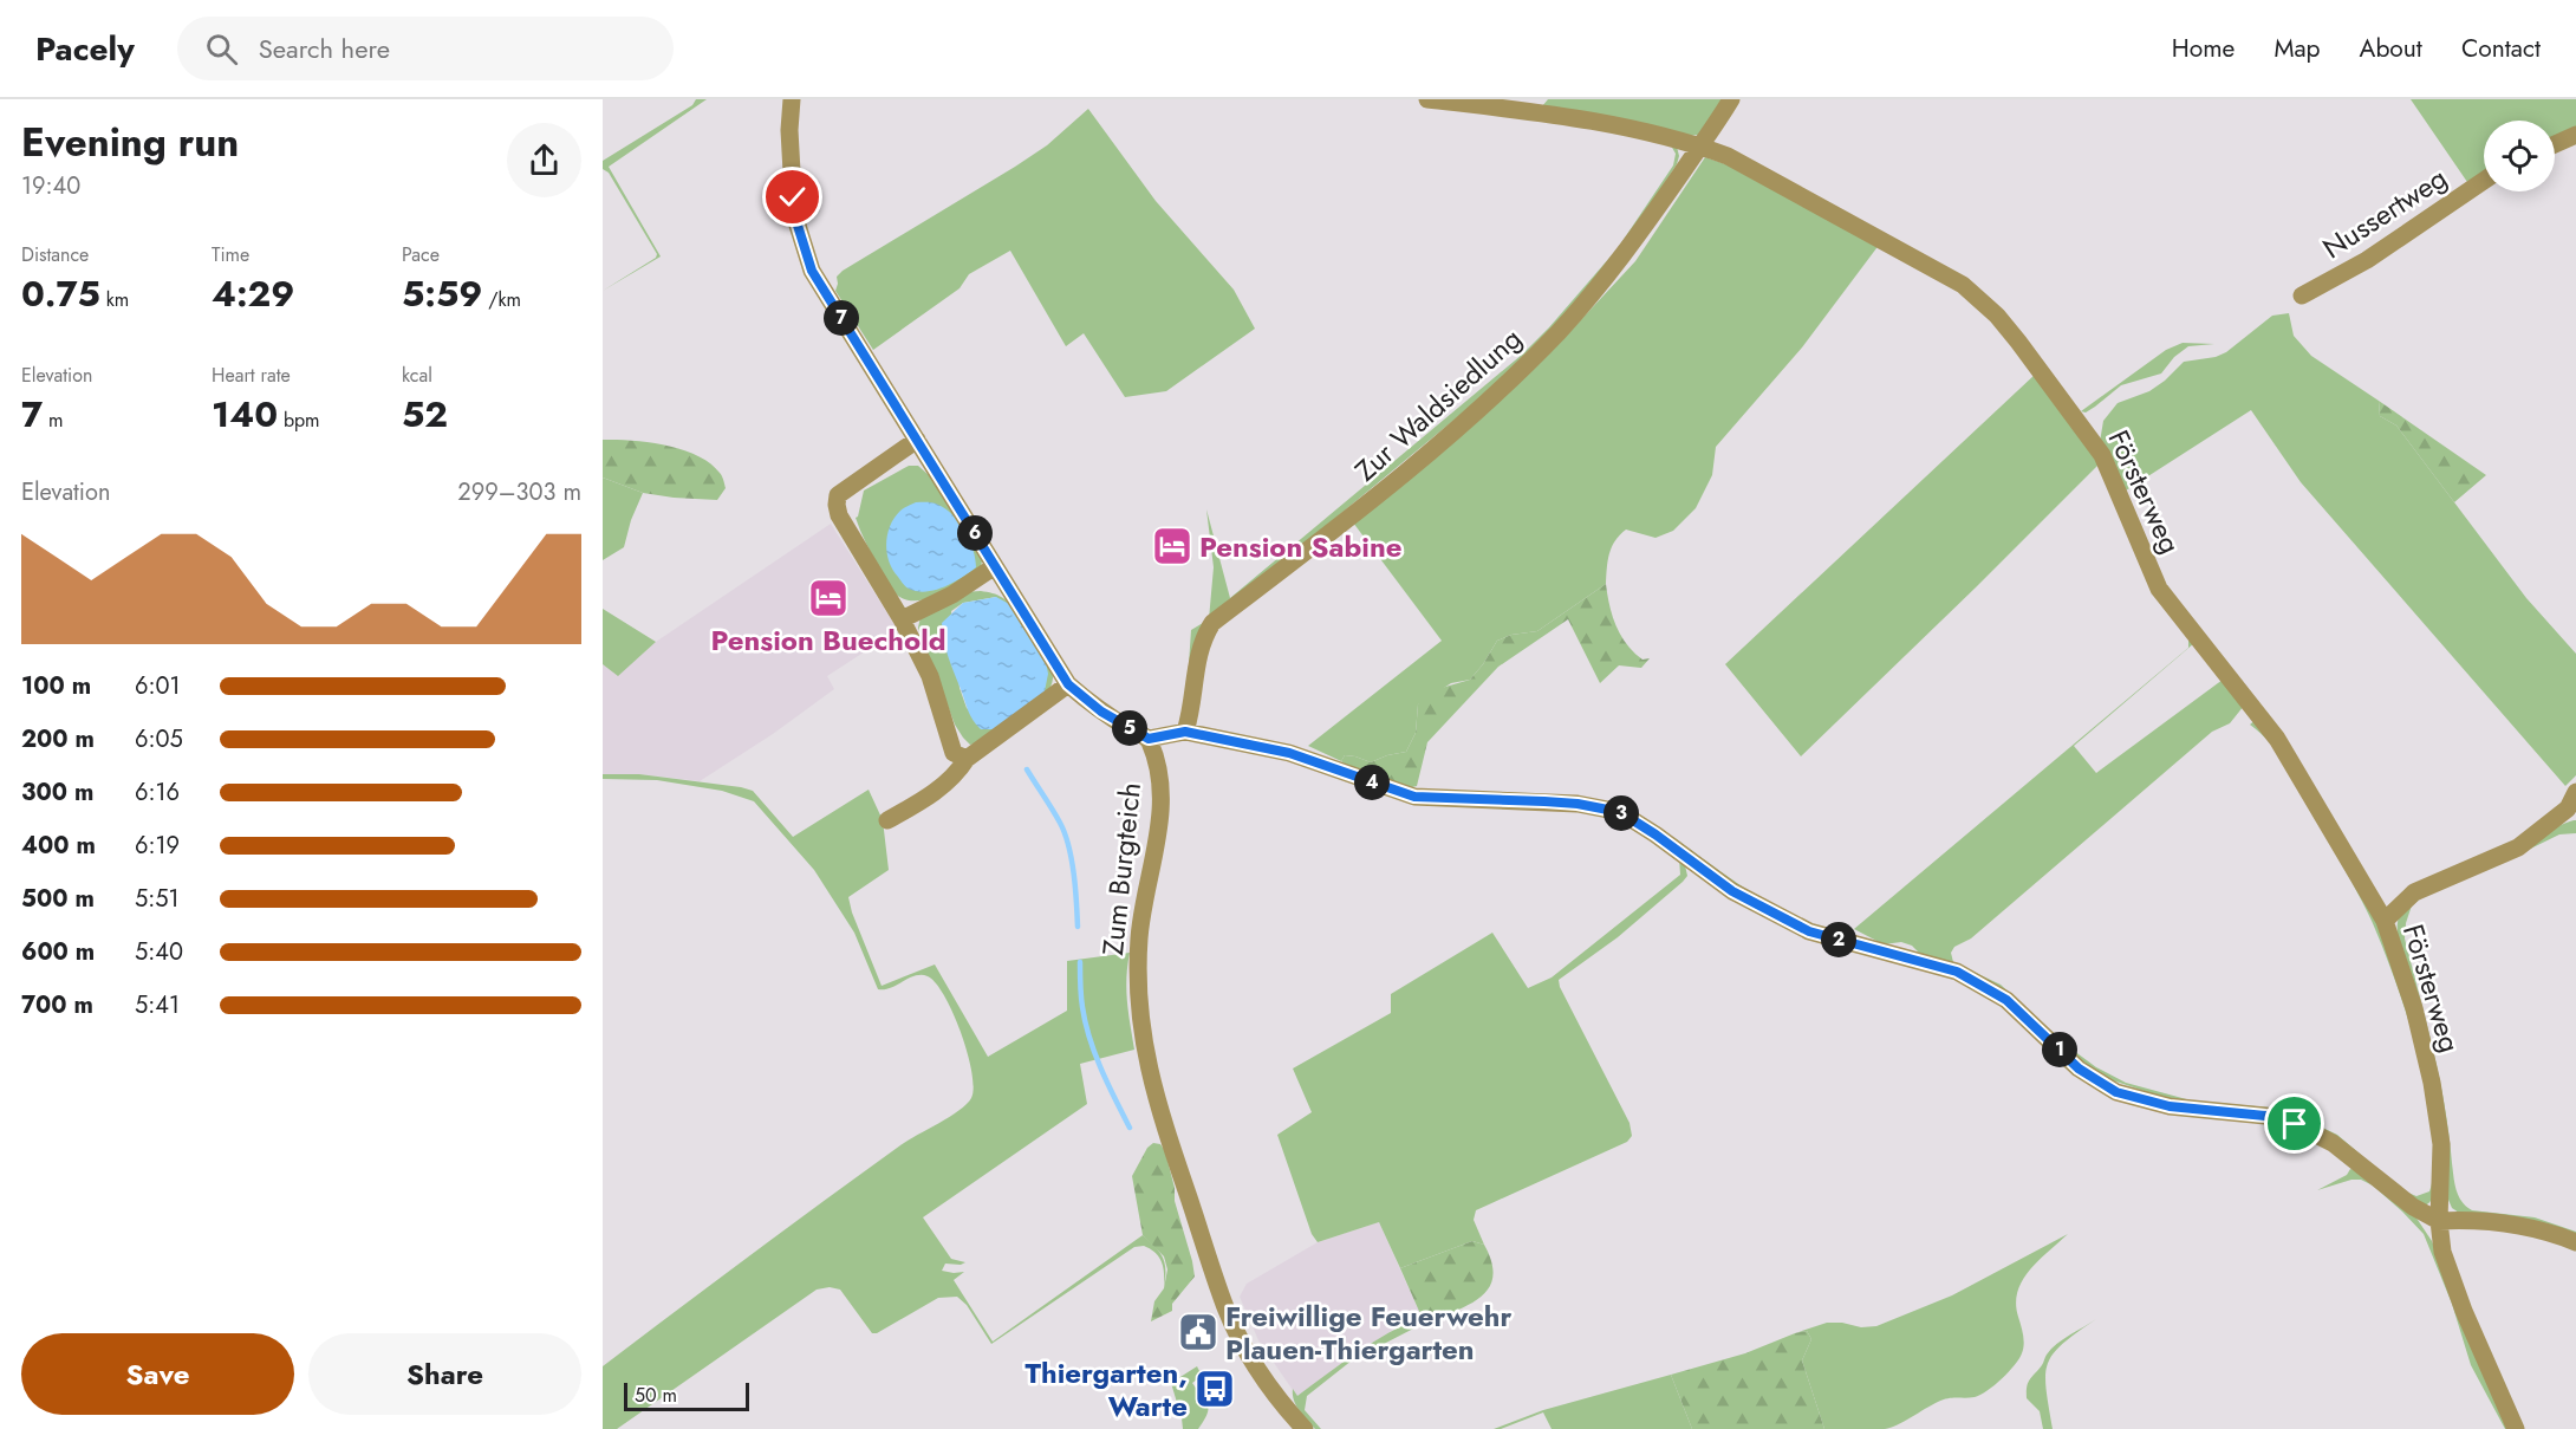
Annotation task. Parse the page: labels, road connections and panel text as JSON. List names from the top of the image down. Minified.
{"streets":{"street":["Nussertweg","Zur Waldsiedlung","Försterweg","Zum Burgteich"]},"crossings":[["Zur Waldsiedlung","Försterweg"]],"places":{"hotel":["Pension Sabine","Pension Buechold"],"public building":["Freiwillige Feuerwehr Plauen-Thiergarten"],"bus stop":["Thiergarten, Warte"]},"scale_bar":"50 m","page":{"header":"Pacely","search":"Search here","nav":["Home","Map","About","Contact"],"heading":["Evening run","19:40"],"stats":[["Distance","0.75 km"],["Time","4:29"],["Pace","5:59 /km"],["Elevation","7 m"],["Heart rate","140 bpm"],["kcal","52"]],"pins":["7","6","5","4","3","2","1"],"chart":["Elevation","299–303 m"],"list":[{"name":"100 m","note":"6:01"},{"name":"200 m","note":"6:05"},{"name":"300 m","note":"6:16"},{"name":"400 m","note":"6:19"},{"name":"500 m","note":"5:51"},{"name":"600 m","note":"5:40"},{"name":"700 m","note":"5:41"}],"buttons":["Save","Share"],"scale":"50 m"}}
